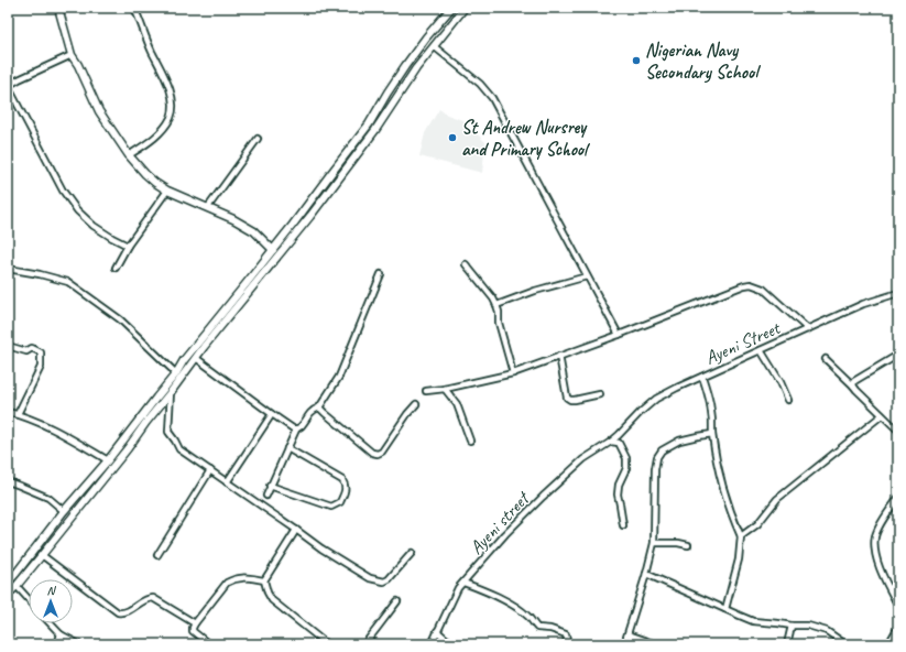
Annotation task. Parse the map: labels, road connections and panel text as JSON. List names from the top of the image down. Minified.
{"streets":{"street":["Ayeni Street","Ayeni street"]},"crossings":[["Ayeni Street","Ayeni street"]],"places":["Nigerian Navy Secondary School","St Andrew Nursrey and Primary School"],"north":"top"}
